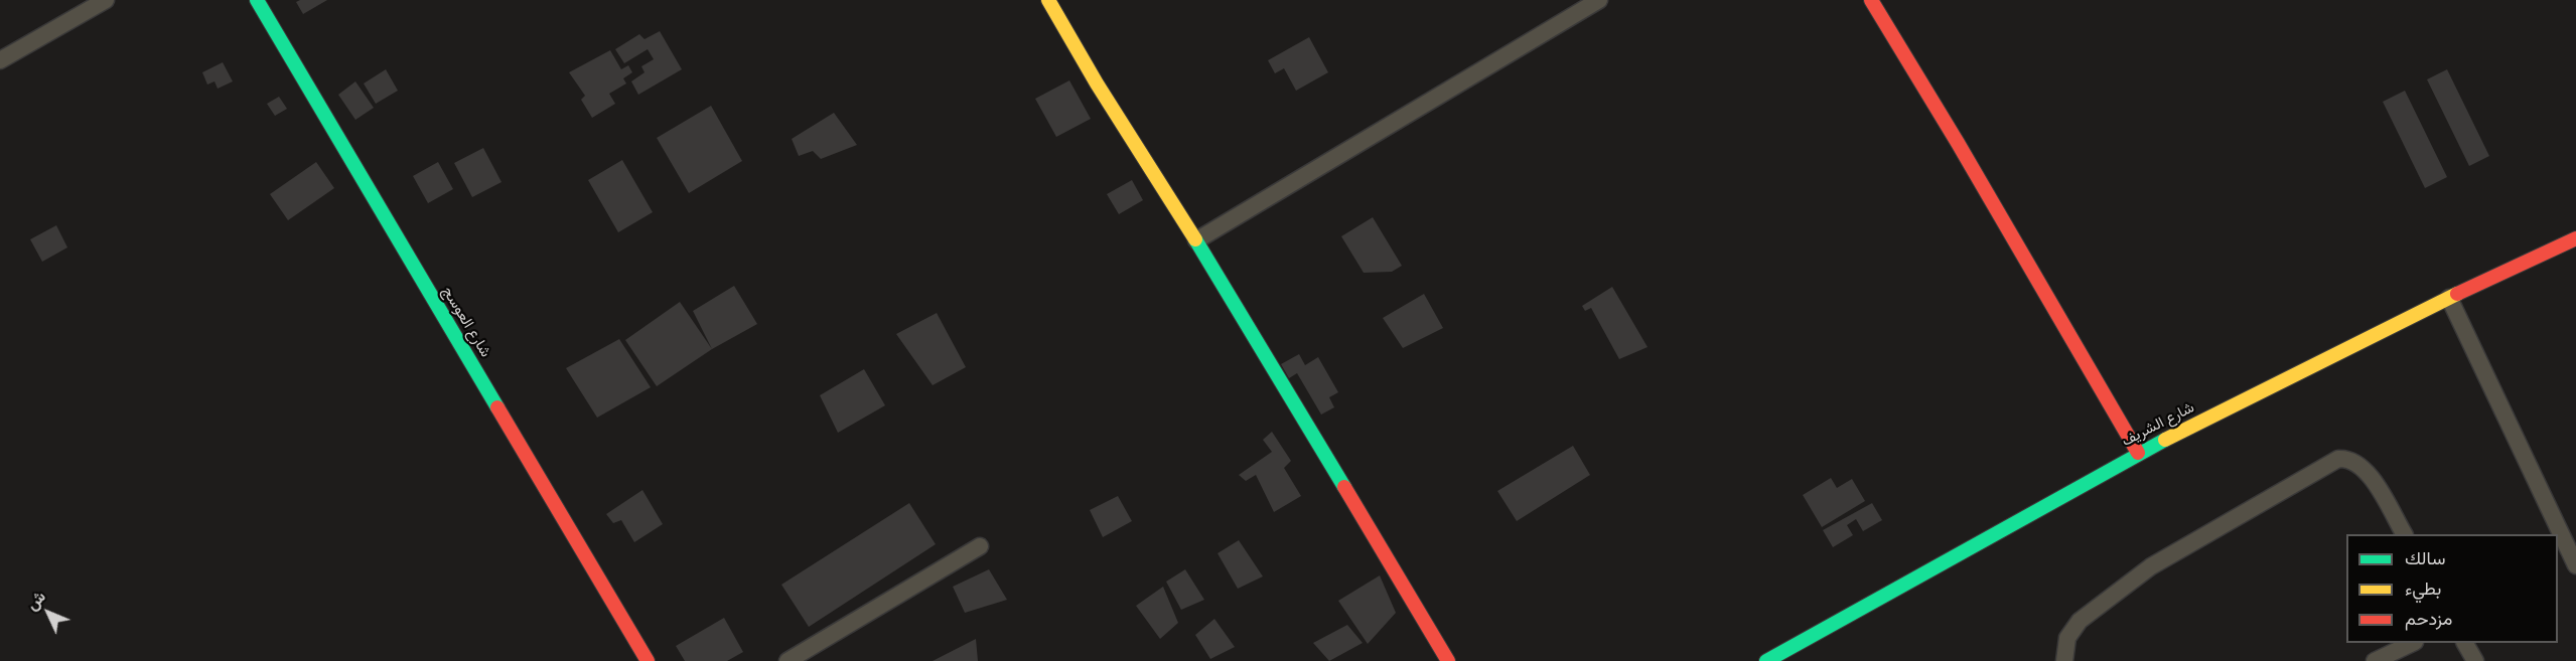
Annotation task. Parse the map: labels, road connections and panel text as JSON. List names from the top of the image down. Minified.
{"streets":{"street":["شارع العوسج","شارع الشريف"]},"legend":["سالك","بطيء","مزدحم"],"north":"top left"}
